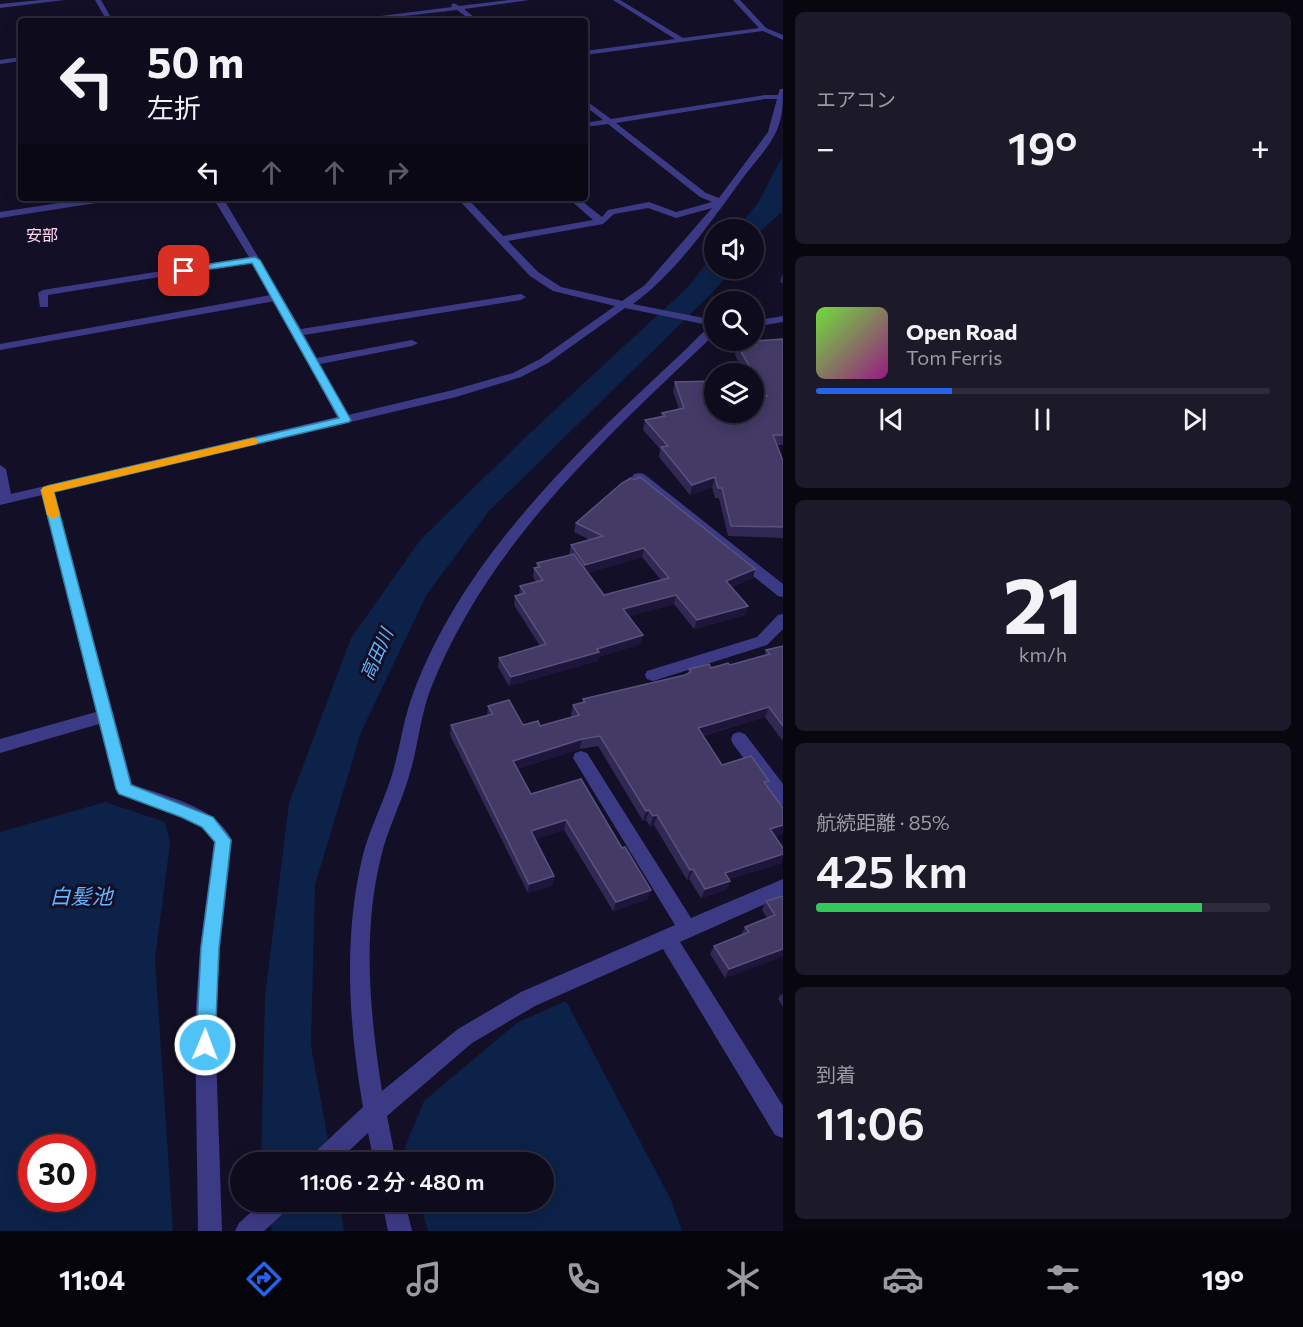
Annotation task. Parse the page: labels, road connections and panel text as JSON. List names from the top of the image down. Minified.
{"districts":["安部"],"water":["高田川","白髪池"],"page":{"tile":["エアコン",["21","km/h"],["航続距離 · 85%","425 km"],["到着","11:06"]],"turn":["50 m","左折"],"heat":["−","19°","+"],"song":["Open Road","Tom Ferris"],"limit":"30","trip":"11:06 · 2 分 · 480 m","tabs":["11:04","19°"]}}
